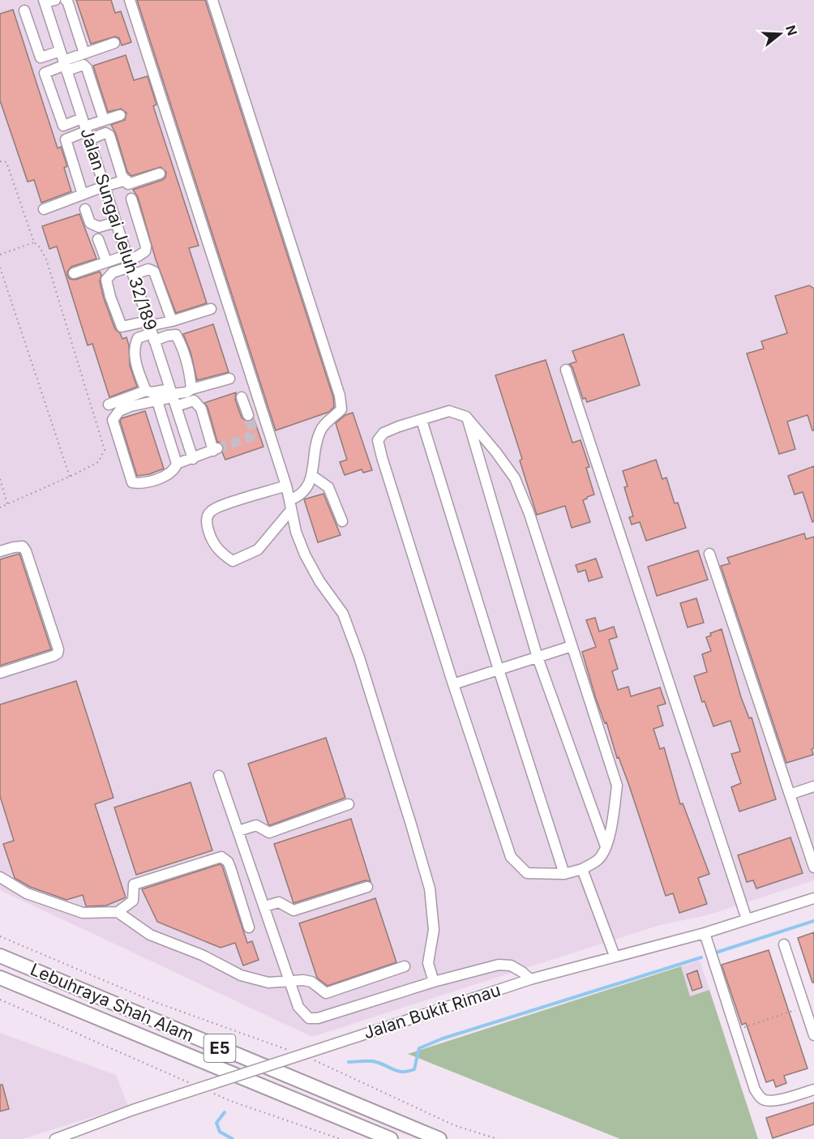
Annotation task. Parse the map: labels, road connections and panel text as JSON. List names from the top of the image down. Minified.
{"streets":{"highway":["Lebuhraya Shah Alam","E5"],"street":["Jalan Sungai Jeluh 32/189","Jalan Bukit Rimau"]},"north":"right"}
